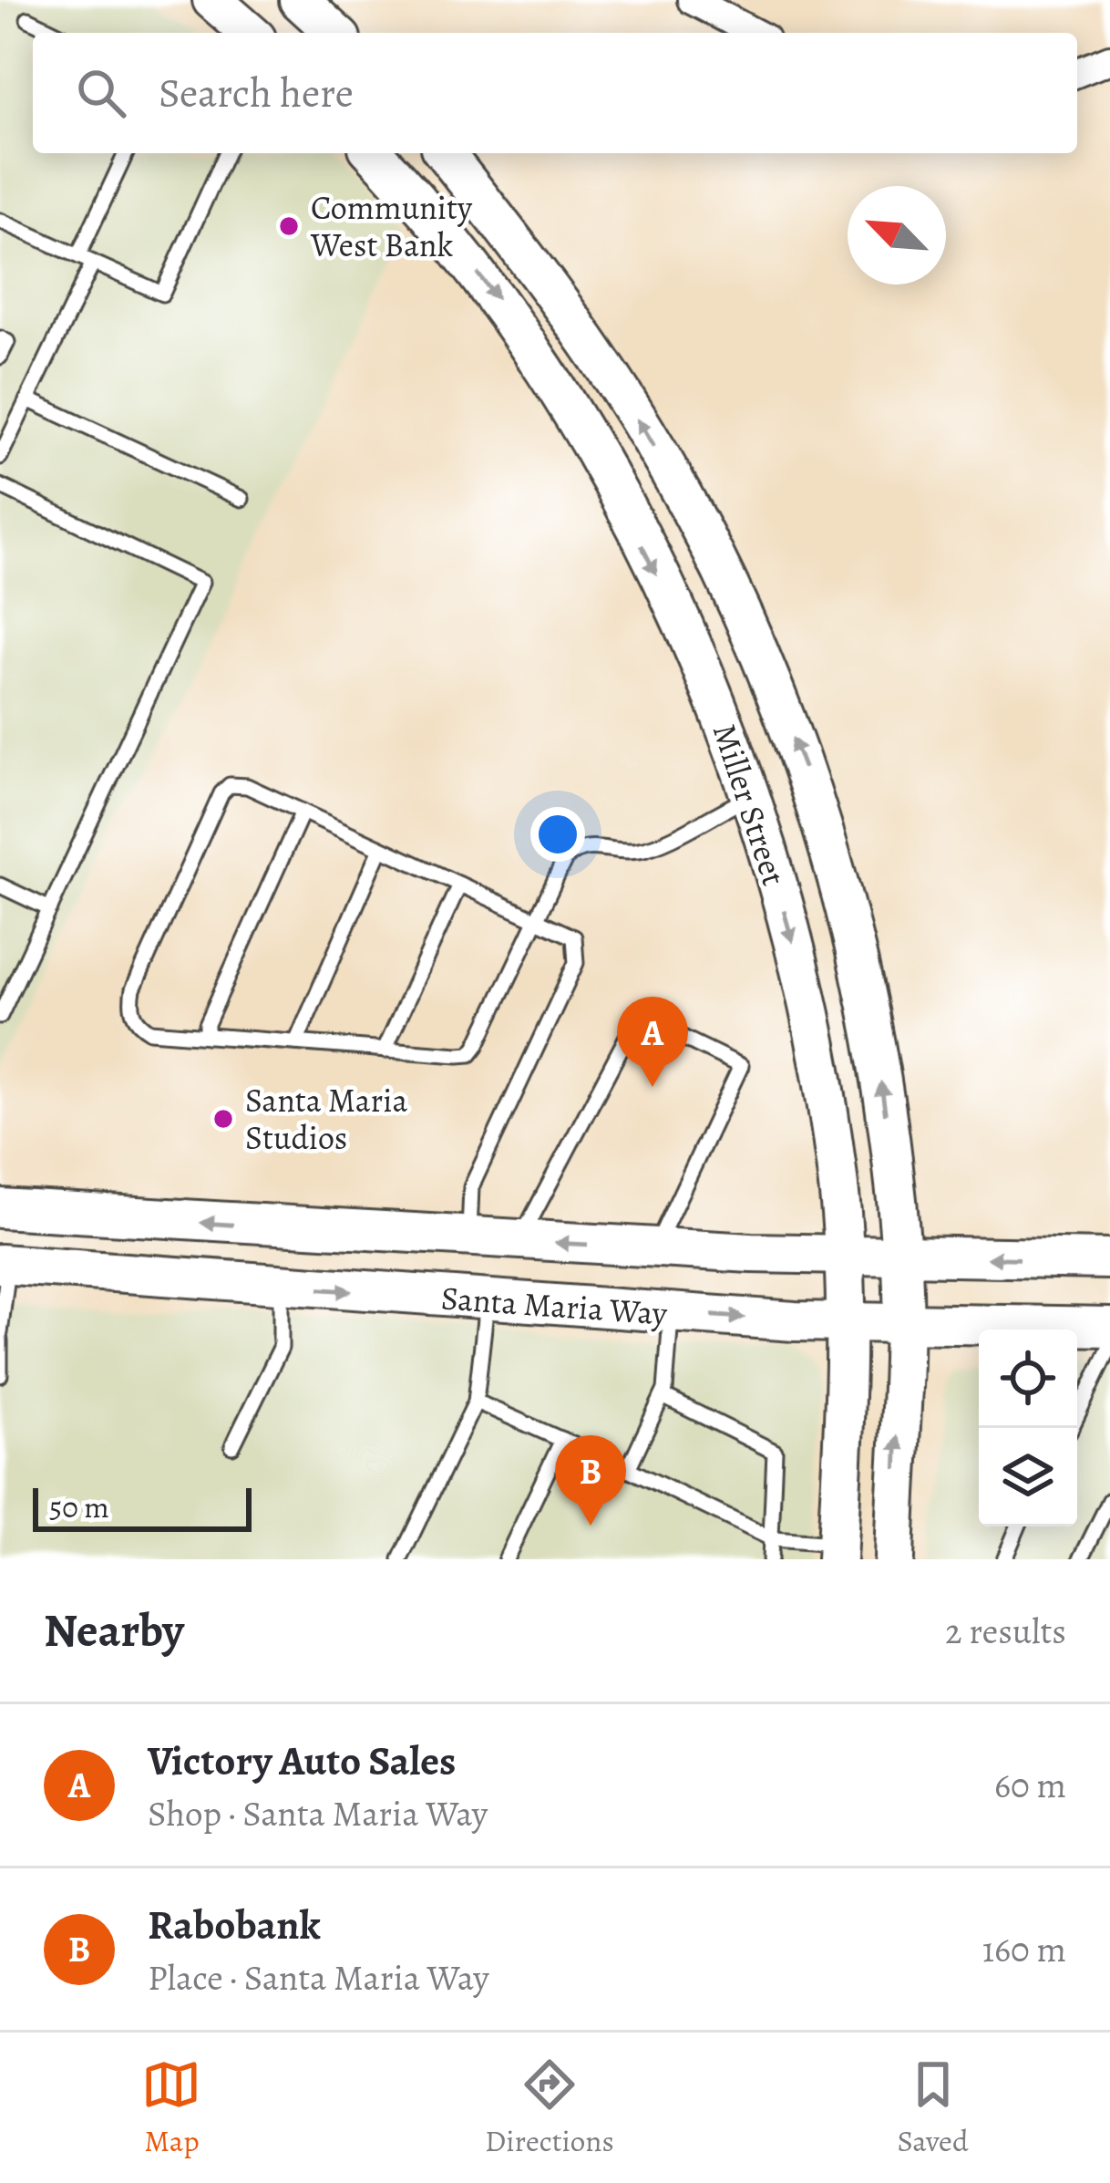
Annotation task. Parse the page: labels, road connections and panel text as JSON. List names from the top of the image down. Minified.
{"streets":{"street":["Miller Street","Santa Maria Way"]},"crossings":[["Miller Street","Santa Maria Way"]],"places":["Community West Bank","Santa Maria Studios"],"scale_bar":"50 m","north":"top left","page":{"search":"Search here","pins":["A","B"],"scale":"50 m","heading":["Nearby","2 results"],"list":[{"mark":"A","name":"Victory Auto Sales","note":"Shop · Santa Maria Way","value":"60 m"},{"mark":"B","name":"Rabobank","note":"Place · Santa Maria Way","value":"160 m"}],"nav":["Map","Directions","Saved"]}}
